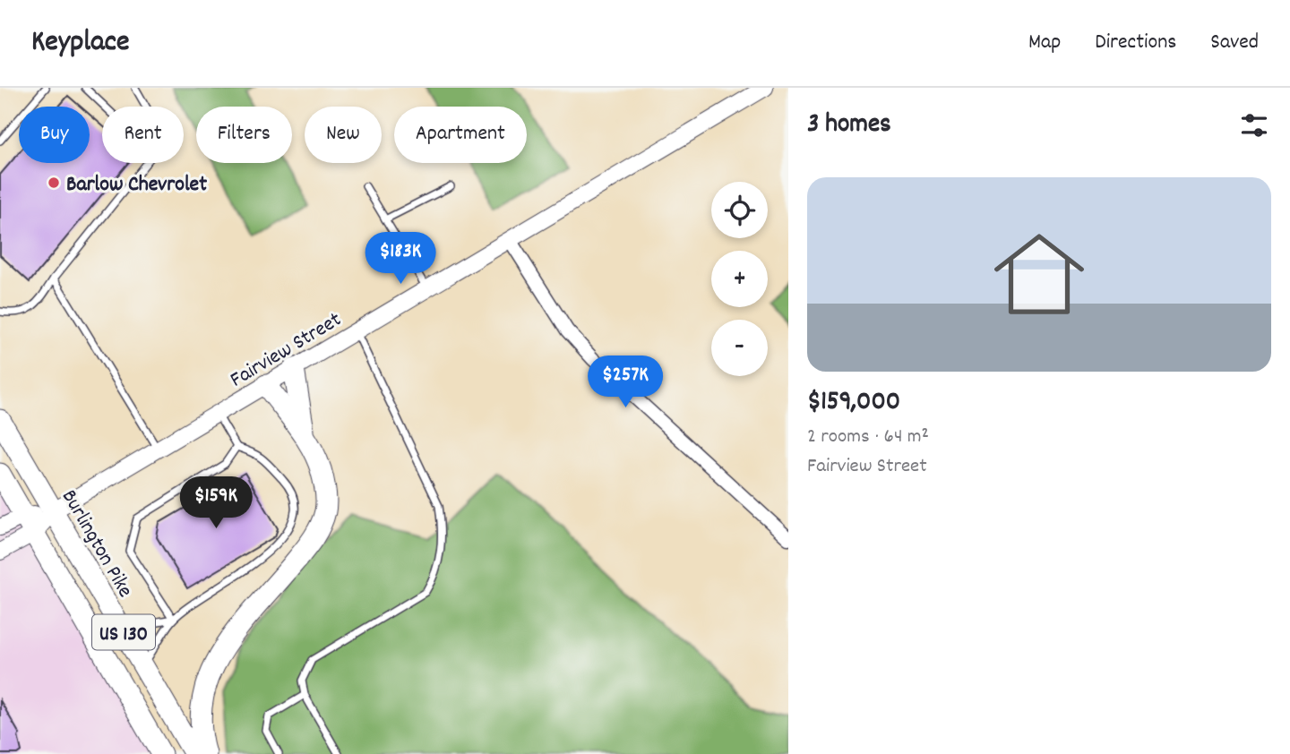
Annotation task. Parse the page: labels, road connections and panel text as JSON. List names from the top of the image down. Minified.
{"streets":{"highway":["Burlington Pike","US 130"],"street":["Fairview Street"]},"crossings":[["Fairview Street","Burlington Pike"],["Fairview Street","US 130"]],"places":["Barlow Chevrolet"],"page":{"header":"Keyplace","nav":["Map","Directions","Saved"],"heading":"3 homes","chip":["Buy","Rent","Filters","New","Apartment"],"list":[{"name":"$159,000","note":"2 rooms · 64 m² · Fairview Street"}],"map_buttons":["+","−"],"price":["$183K","$257K","$159K"]}}
